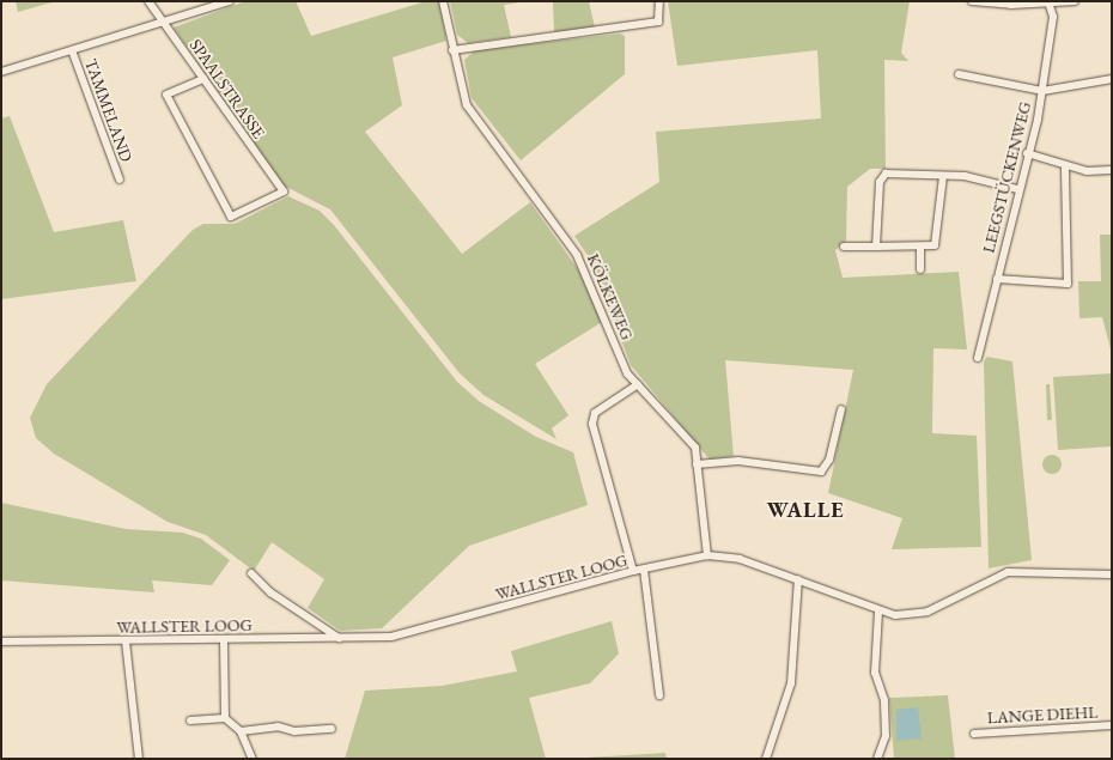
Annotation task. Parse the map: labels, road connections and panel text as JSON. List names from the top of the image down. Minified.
{"streets":{"street":["SPAALSTRASSE","TAMMELAND","LEEGSTÜCKENWEG","KÖLKEWEG","WALLSTER LOOG","LANGE DIEHL"]},"crossings":[["KÖLKEWEG","WALLSTER LOOG"]],"districts":["WALLE"]}
